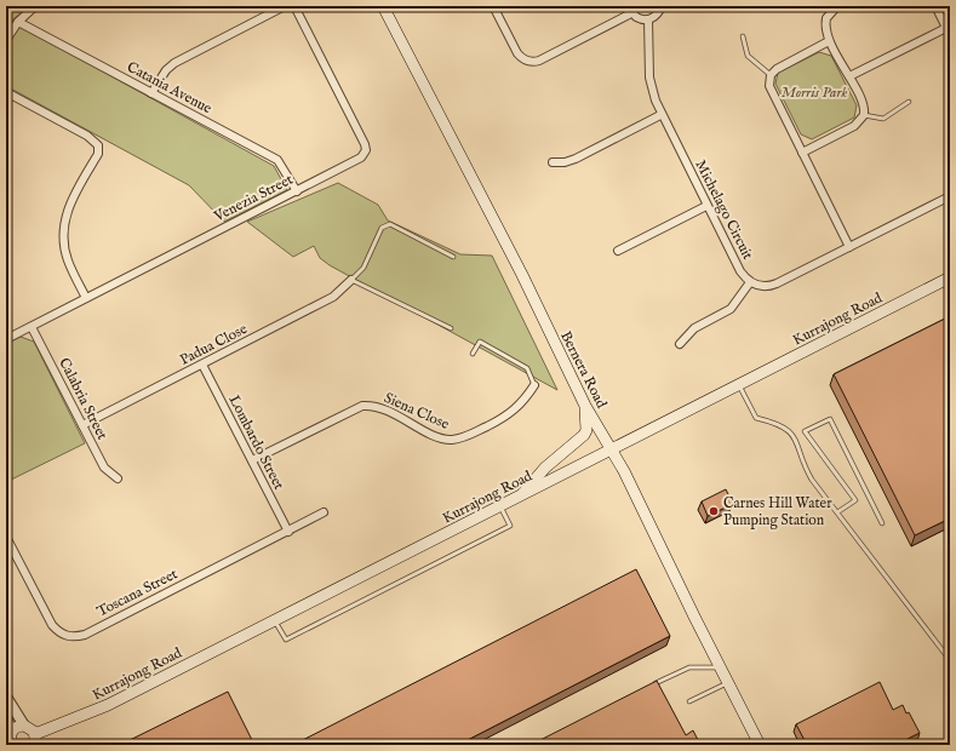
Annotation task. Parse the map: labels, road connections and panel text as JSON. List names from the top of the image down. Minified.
{"streets":{"main road":["Kurrajong Road","Bernera Road"],"street":["Catania Avenue","Venezia Street","Michelago Circuit","Padua Close","Calabria Street","Siena Close","Lombardo Street","Toscana Street"]},"crossings":[["Catania Avenue","Venezia Street"],["Venezia Street","Calabria Street"],["Kurrajong Road","Bernera Road"],["Padua Close","Calabria Street"],["Padua Close","Lombardo Street"],["Siena Close","Lombardo Street"],["Lombardo Street","Toscana Street"]],"parks":["Morris Park"],"places":["Carnes Hill Water Pumping Station"]}
